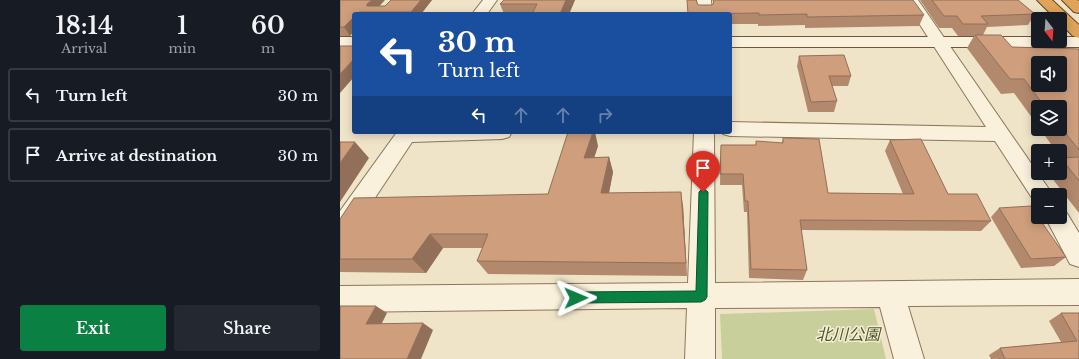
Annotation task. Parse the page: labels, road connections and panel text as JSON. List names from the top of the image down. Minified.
{"parks":["北川公園"],"north":"bottom","page":{"eta":["18:14","Arrival","1","min","60","m"],"map_buttons":["+","−"],"turn":["30 m","Turn left"],"list":[{"name":"Turn left","value":"30 m"},{"name":"Arrive at destination","value":"30 m"}],"buttons":["Exit","Share"]}}
